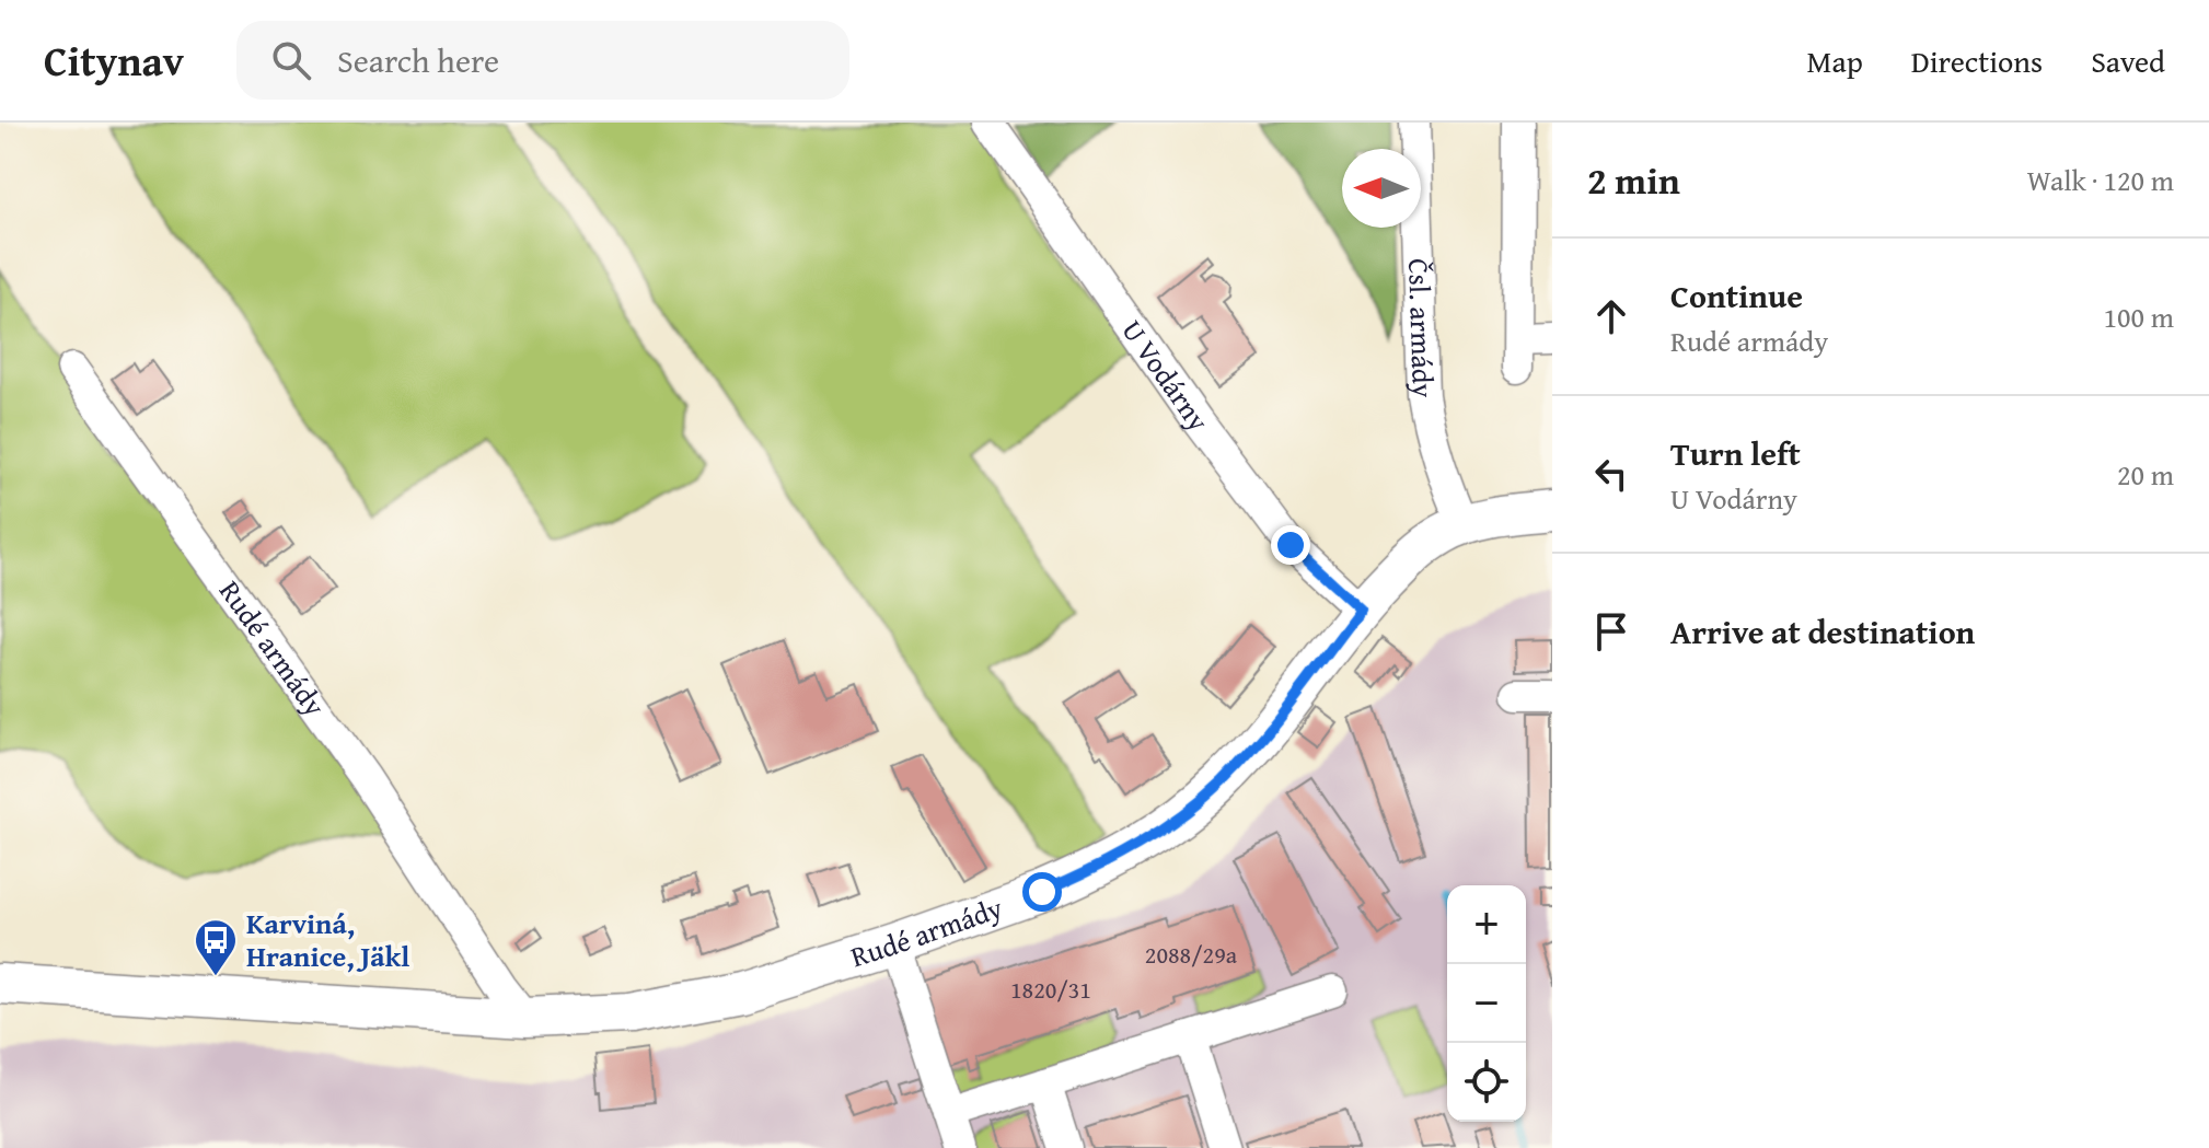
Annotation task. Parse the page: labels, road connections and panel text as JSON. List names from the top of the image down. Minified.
{"streets":{"main road":["Rudé armády"],"street":["Čsl. armády","U Vodárny"]},"crossings":[["Čsl. armády","Rudé armády"],["U Vodárny","Rudé armády"]],"places":{"bus stop":["Karviná, Hranice, Jäkl"]},"house_numbers":["2088/29a","1820/31"],"north":"left","page":{"header":"Citynav","search":"Search here","nav":["Map","Directions","Saved"],"heading":["2 min","Walk · 120 m"],"list":[["Continue","Rudé armády","100 m"],["Turn left","U Vodárny","20 m"],"Arrive at destination"],"map_buttons":["+","−"]}}
